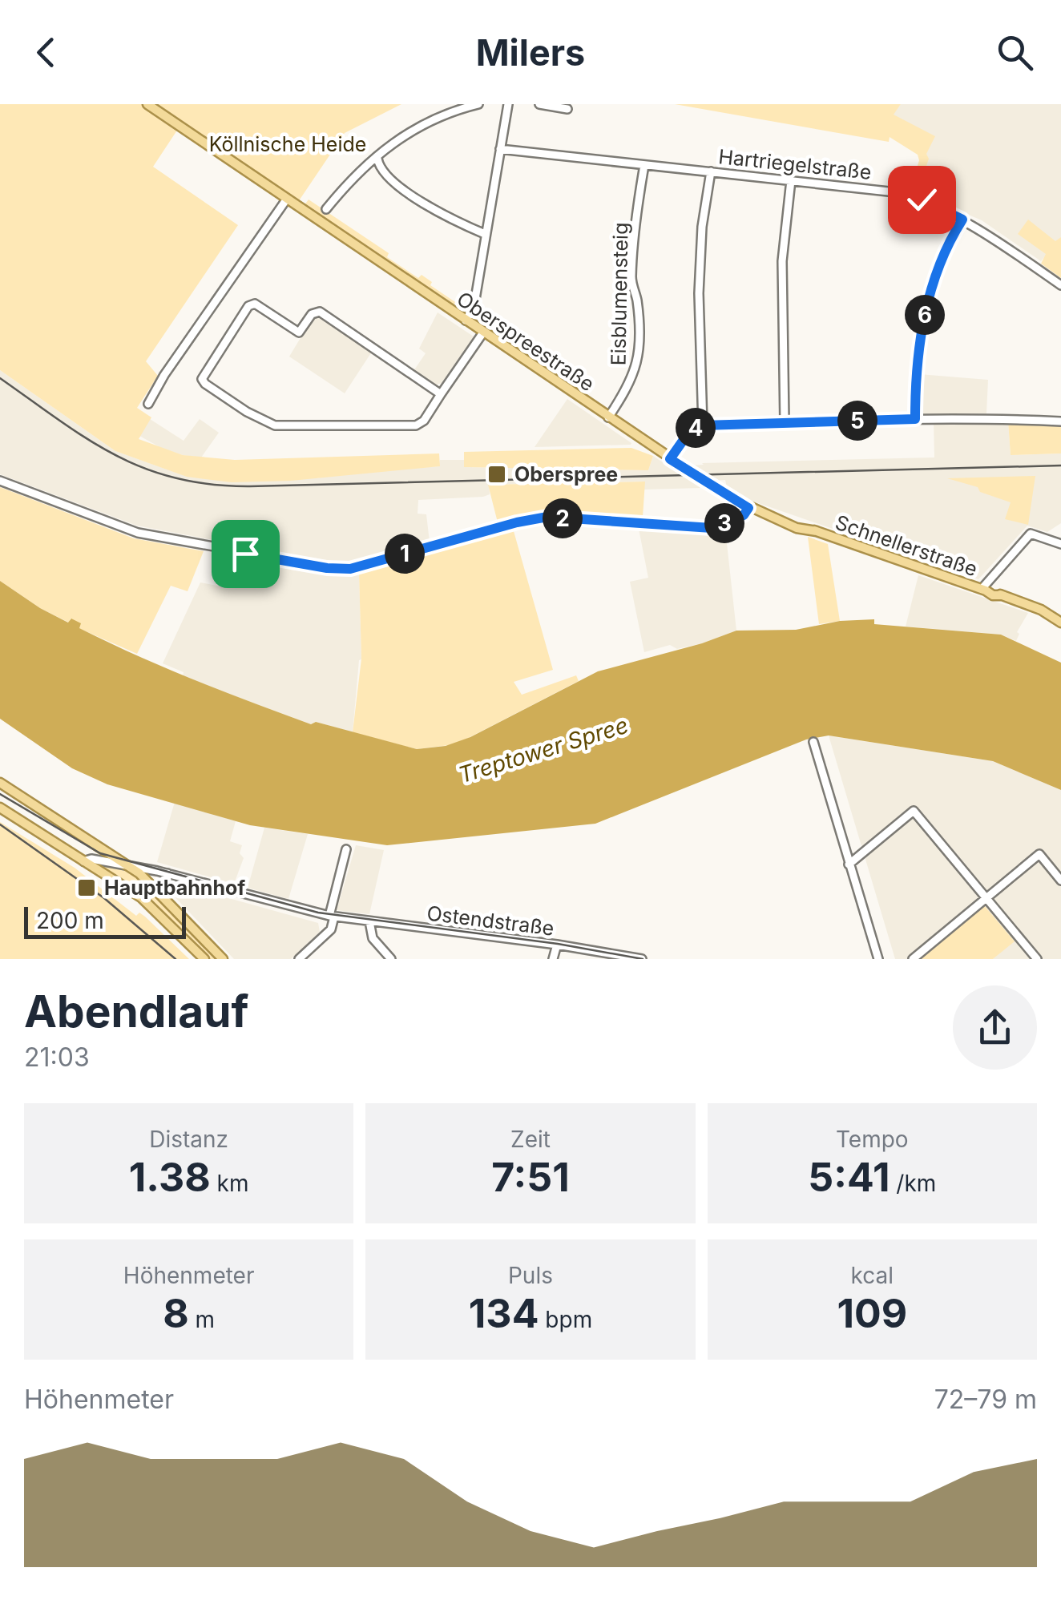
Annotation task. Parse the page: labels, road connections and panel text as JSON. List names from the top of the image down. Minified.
{"streets":{"main road":["Oberspreestraße","Schnellerstraße"],"street":["Hartriegelstraße","Eisblumensteig","Ostendstraße"]},"crossings":[["Hartriegelstraße","Eisblumensteig"],["Eisblumensteig","Oberspreestraße"],["Oberspreestraße","Schnellerstraße"]],"water":["Treptower Spree"],"parks":["Köllnische Heide"],"places":{"transit":["Oberspree","Hauptbahnhof"]},"scale_bar":"200 m","page":{"header":"Milers","pins":["6","5","4","2","3","1"],"scale":"200 m","heading":["Abendlauf","21:03"],"stats":[["Distanz","1.38 km"],["Zeit","7:51"],["Tempo","5:41 /km"],["Höhenmeter","8 m"],["Puls","134 bpm"],["kcal","109"]],"chart":["Höhenmeter","72–79 m"]}}
